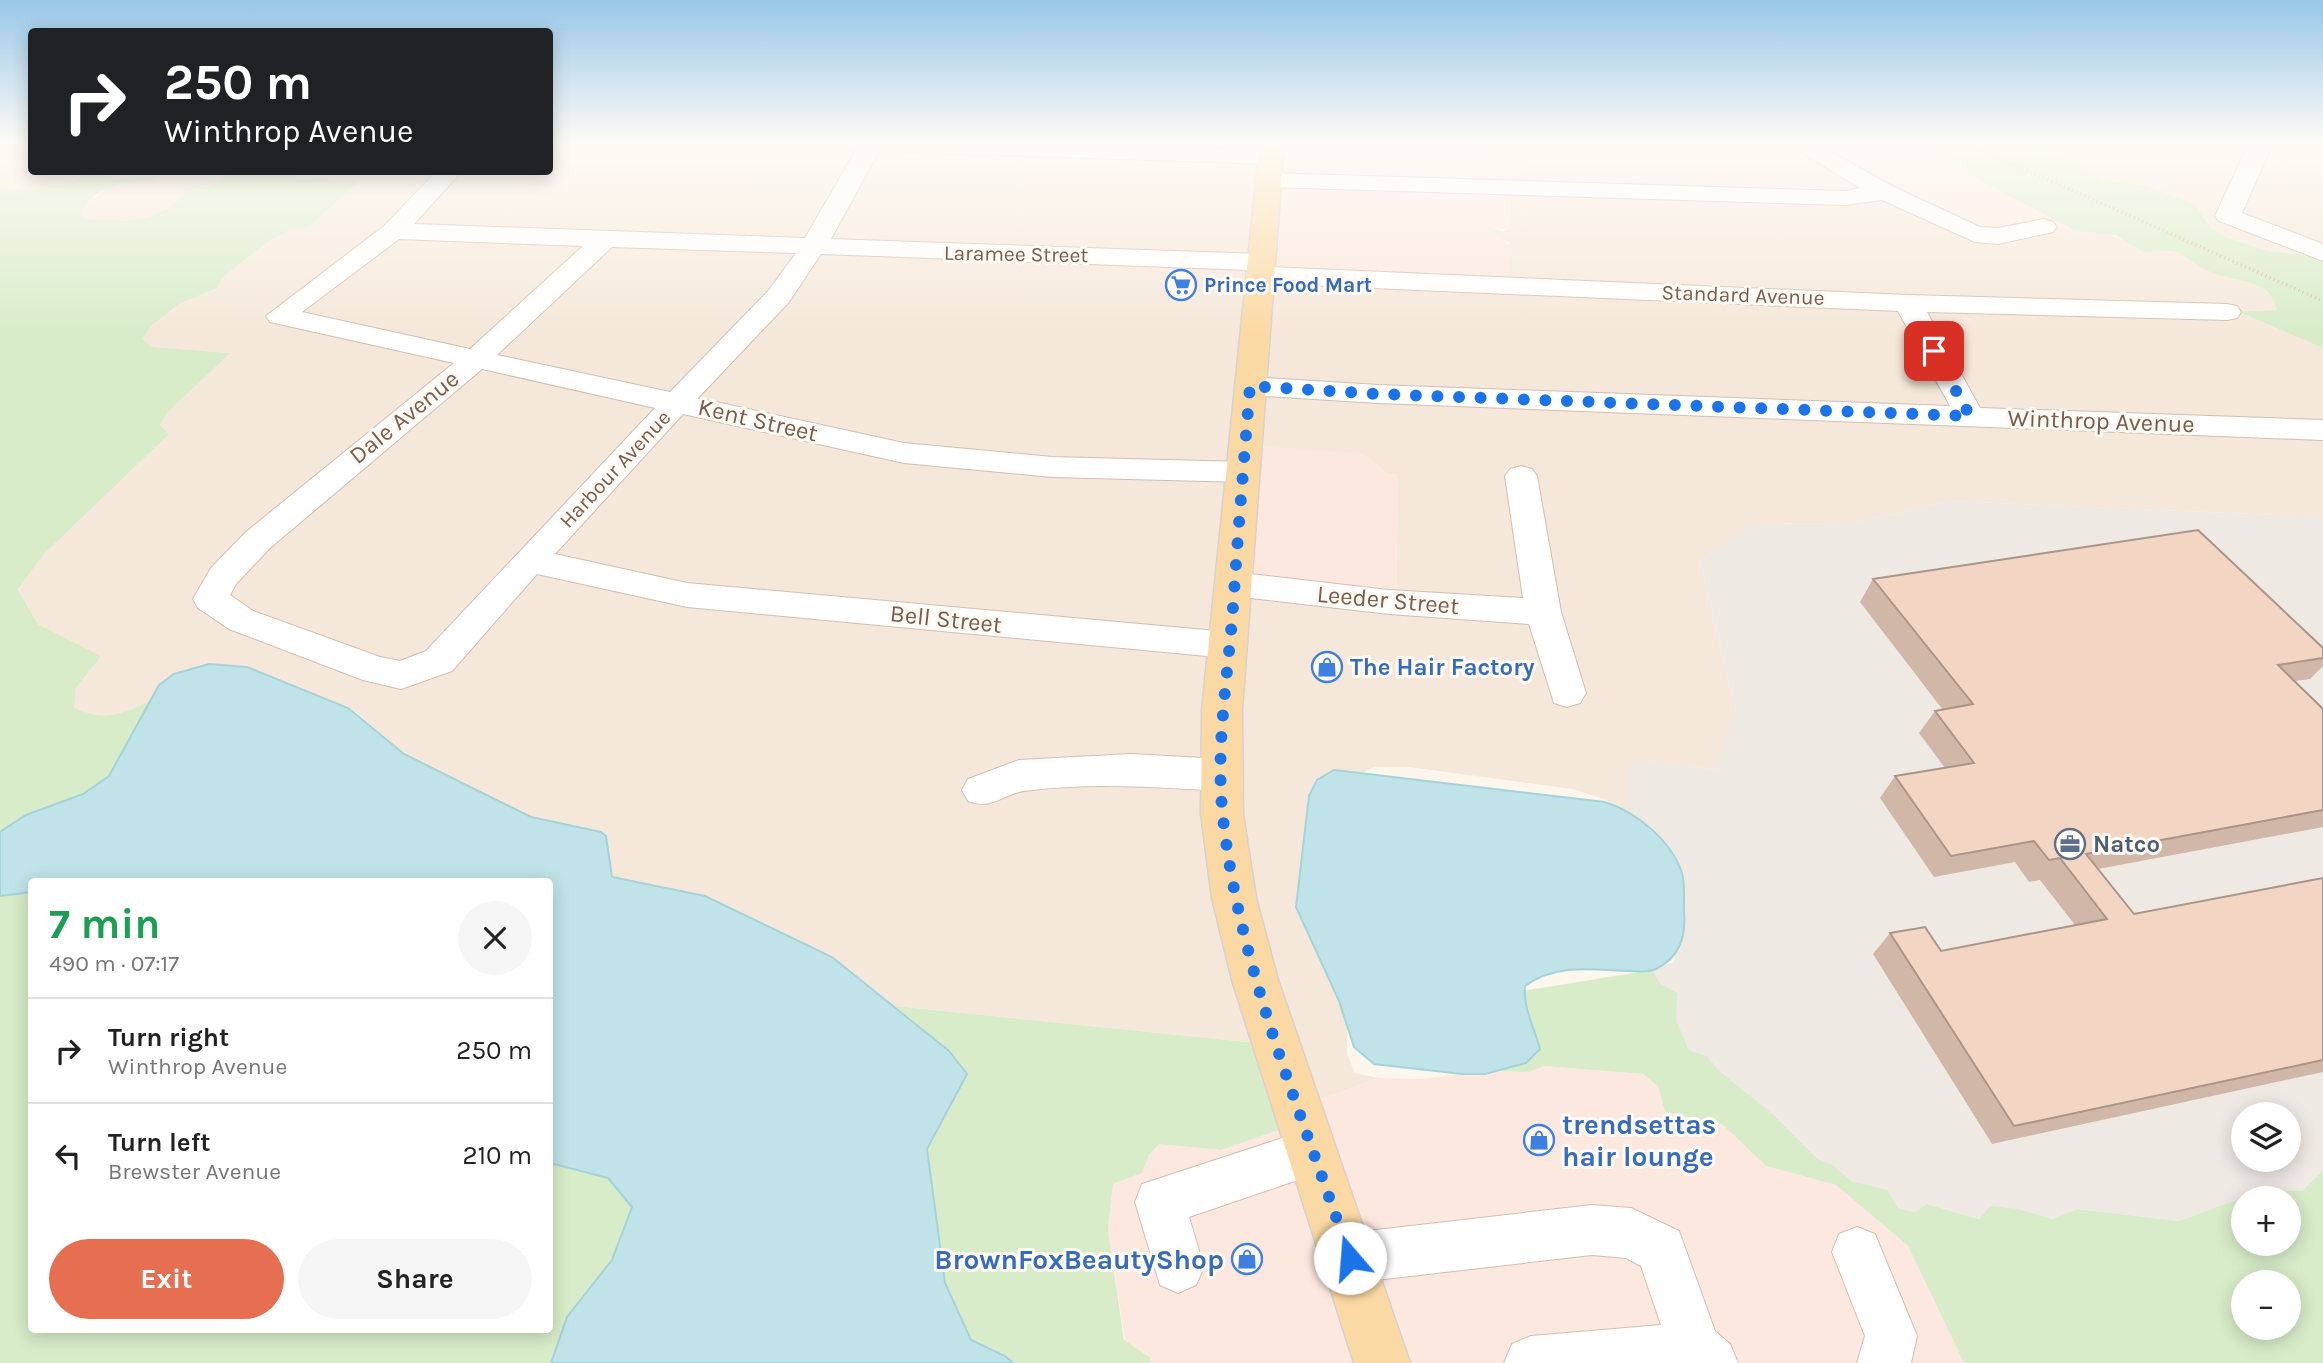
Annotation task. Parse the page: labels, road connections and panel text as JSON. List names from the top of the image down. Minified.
{"streets":{"street":["Laramee Street","Standard Avenue","Dale Avenue","Kent Street","Winthrop Avenue","Harbour Avenue","Leeder Street","Bell Street"]},"crossings":[["Laramee Street","Standard Avenue"],["Laramee Street","Dale Avenue"],["Laramee Street","Kent Street"],["Laramee Street","Harbour Avenue"],["Dale Avenue","Kent Street"],["Dale Avenue","Harbour Avenue"],["Kent Street","Harbour Avenue"],["Harbour Avenue","Bell Street"]],"places":{"supermarket":["Prince Food Mart"],"shop":["The Hair Factory","trendsettas hair lounge","BrownFoxBeautyShop"],"office":["Natco"]},"page":{"turn":["250 m","Winthrop Avenue"],"heading":["7 min","490 m · 07:17"],"list":[{"name":"Turn right","note":"Winthrop Avenue","value":"250 m"},{"name":"Turn left","note":"Brewster Avenue","value":"210 m"}],"map_buttons":["+","−"],"buttons":["Exit","Share"]}}
